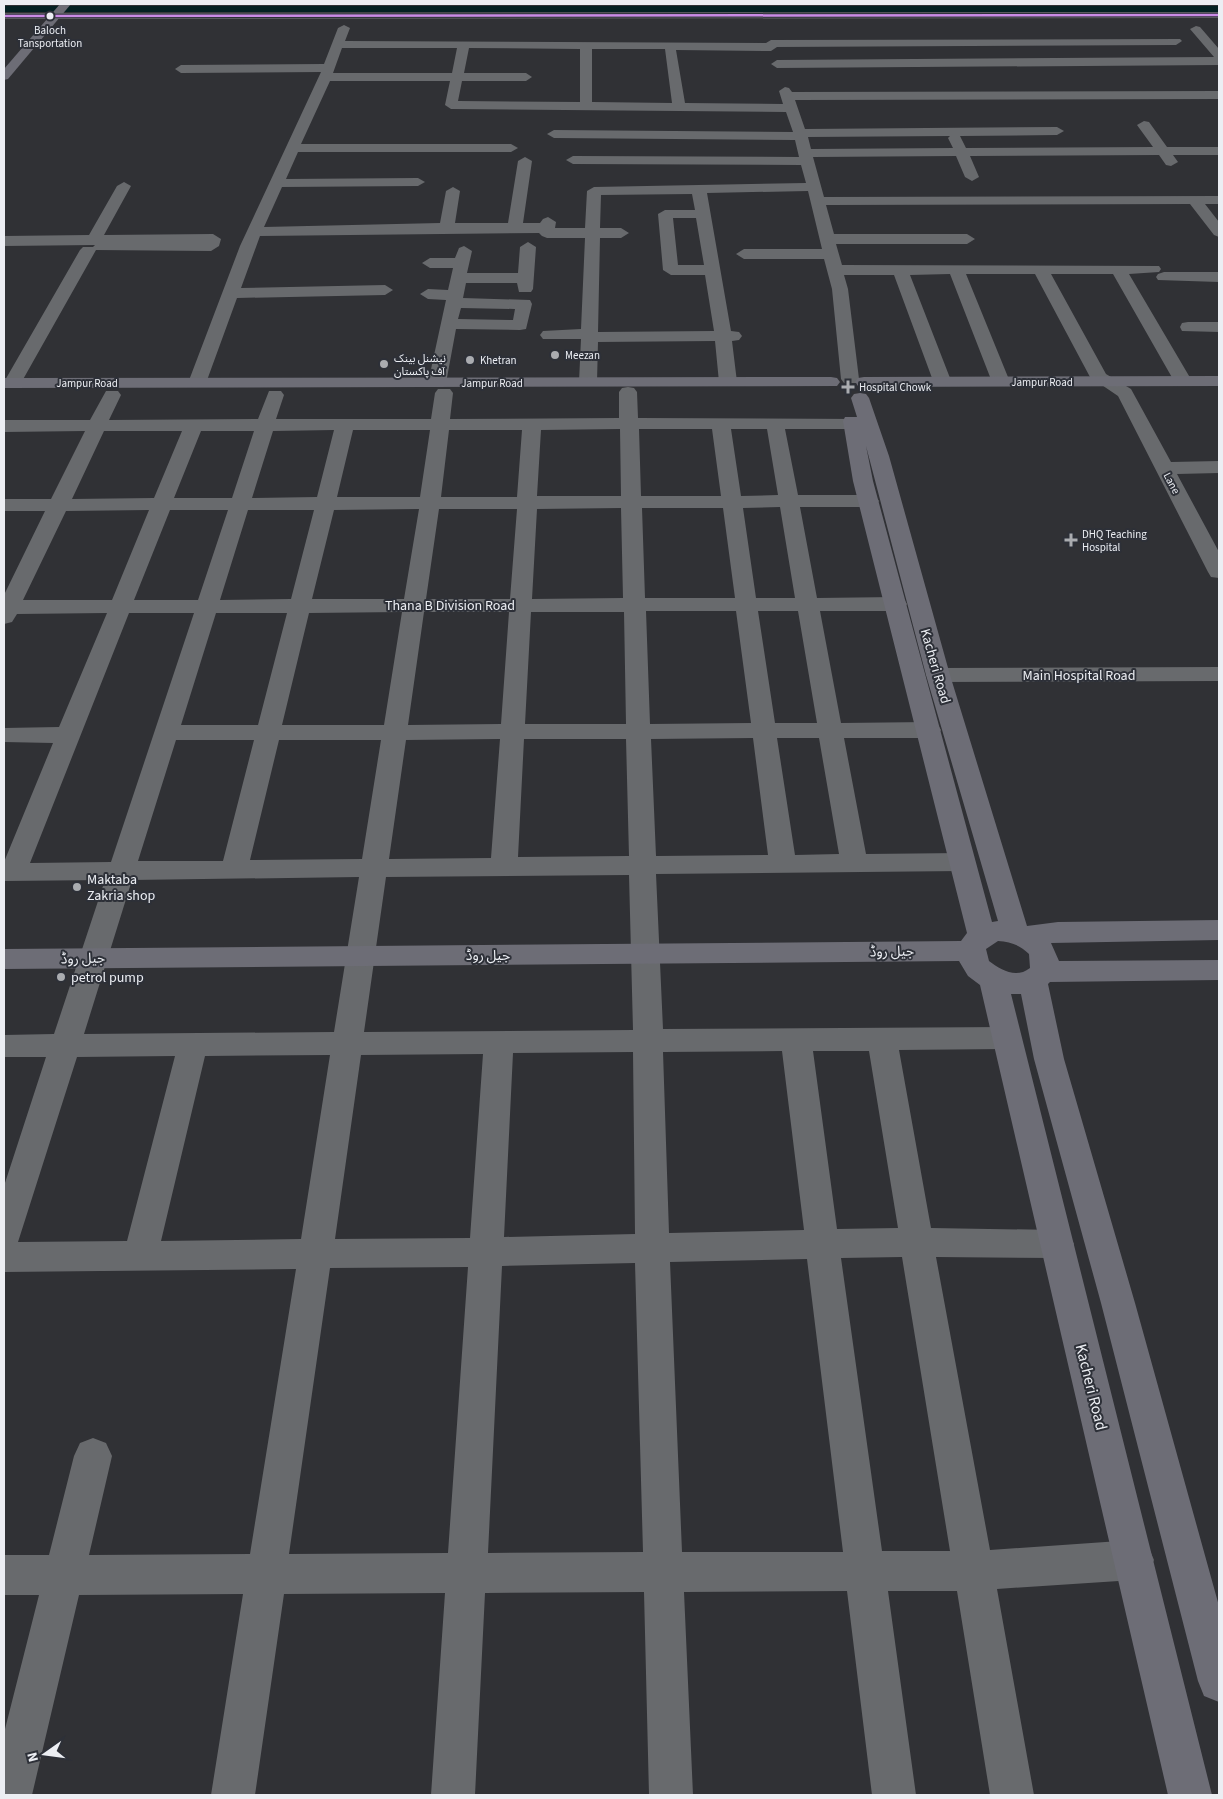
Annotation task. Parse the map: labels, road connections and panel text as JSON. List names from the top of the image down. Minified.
{"streets":{"main road":["Jampur Road","Kacheri Road","جیل روڈ"],"street":["Lane","Thana B Division Road","Main Hospital Road"]},"crossings":[["Jampur Road","Lane"],["Jampur Road","Kacheri Road"],["Thana B Division Road","Kacheri Road"],["Kacheri Road","Main Hospital Road"],["Kacheri Road","جیل روڈ"]],"places":{"other":["Baloch Tansportation","Meezan","Khetran","نیشنل بینک آف پاکستان","Maktaba Zakria shop","petrol pump"],"health":["Hospital Chowk","DHQ Teaching Hospital"]},"north":"left"}
